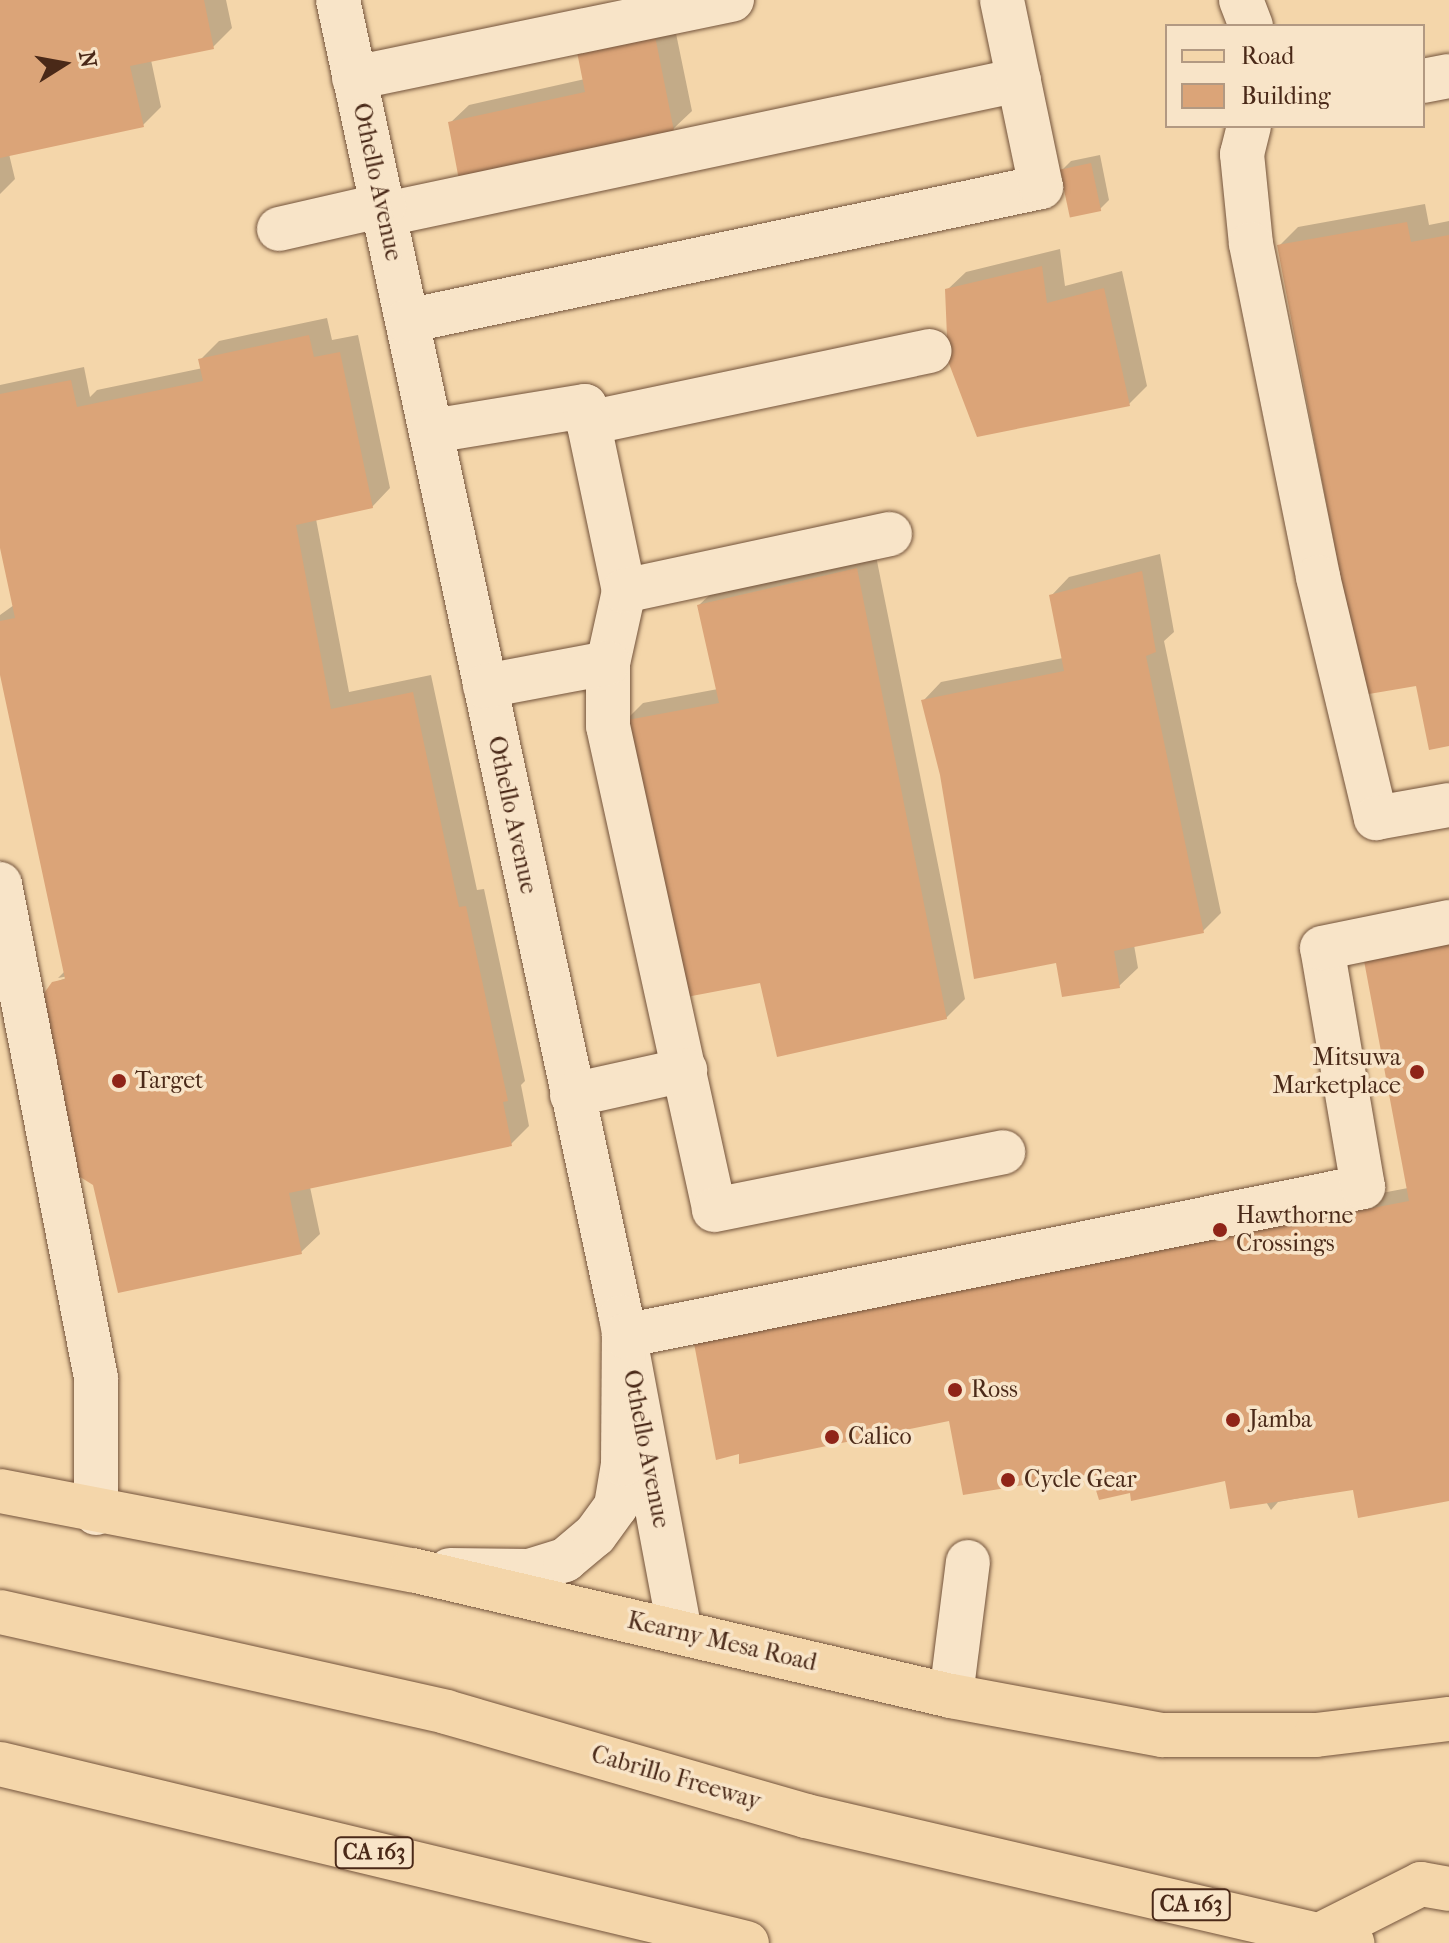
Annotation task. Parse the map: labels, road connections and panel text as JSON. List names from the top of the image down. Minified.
{"streets":{"main road":["Kearny Mesa Road","Cabrillo Freeway","CA 163"],"street":["Othello Avenue"]},"crossings":[["Othello Avenue","Kearny Mesa Road"]],"places":["Mitsuwa Marketplace","Target","Hawthorne Crossings","Ross","Jamba","Calico","Cycle Gear"],"legend":["Road","Building"],"north":"right"}
